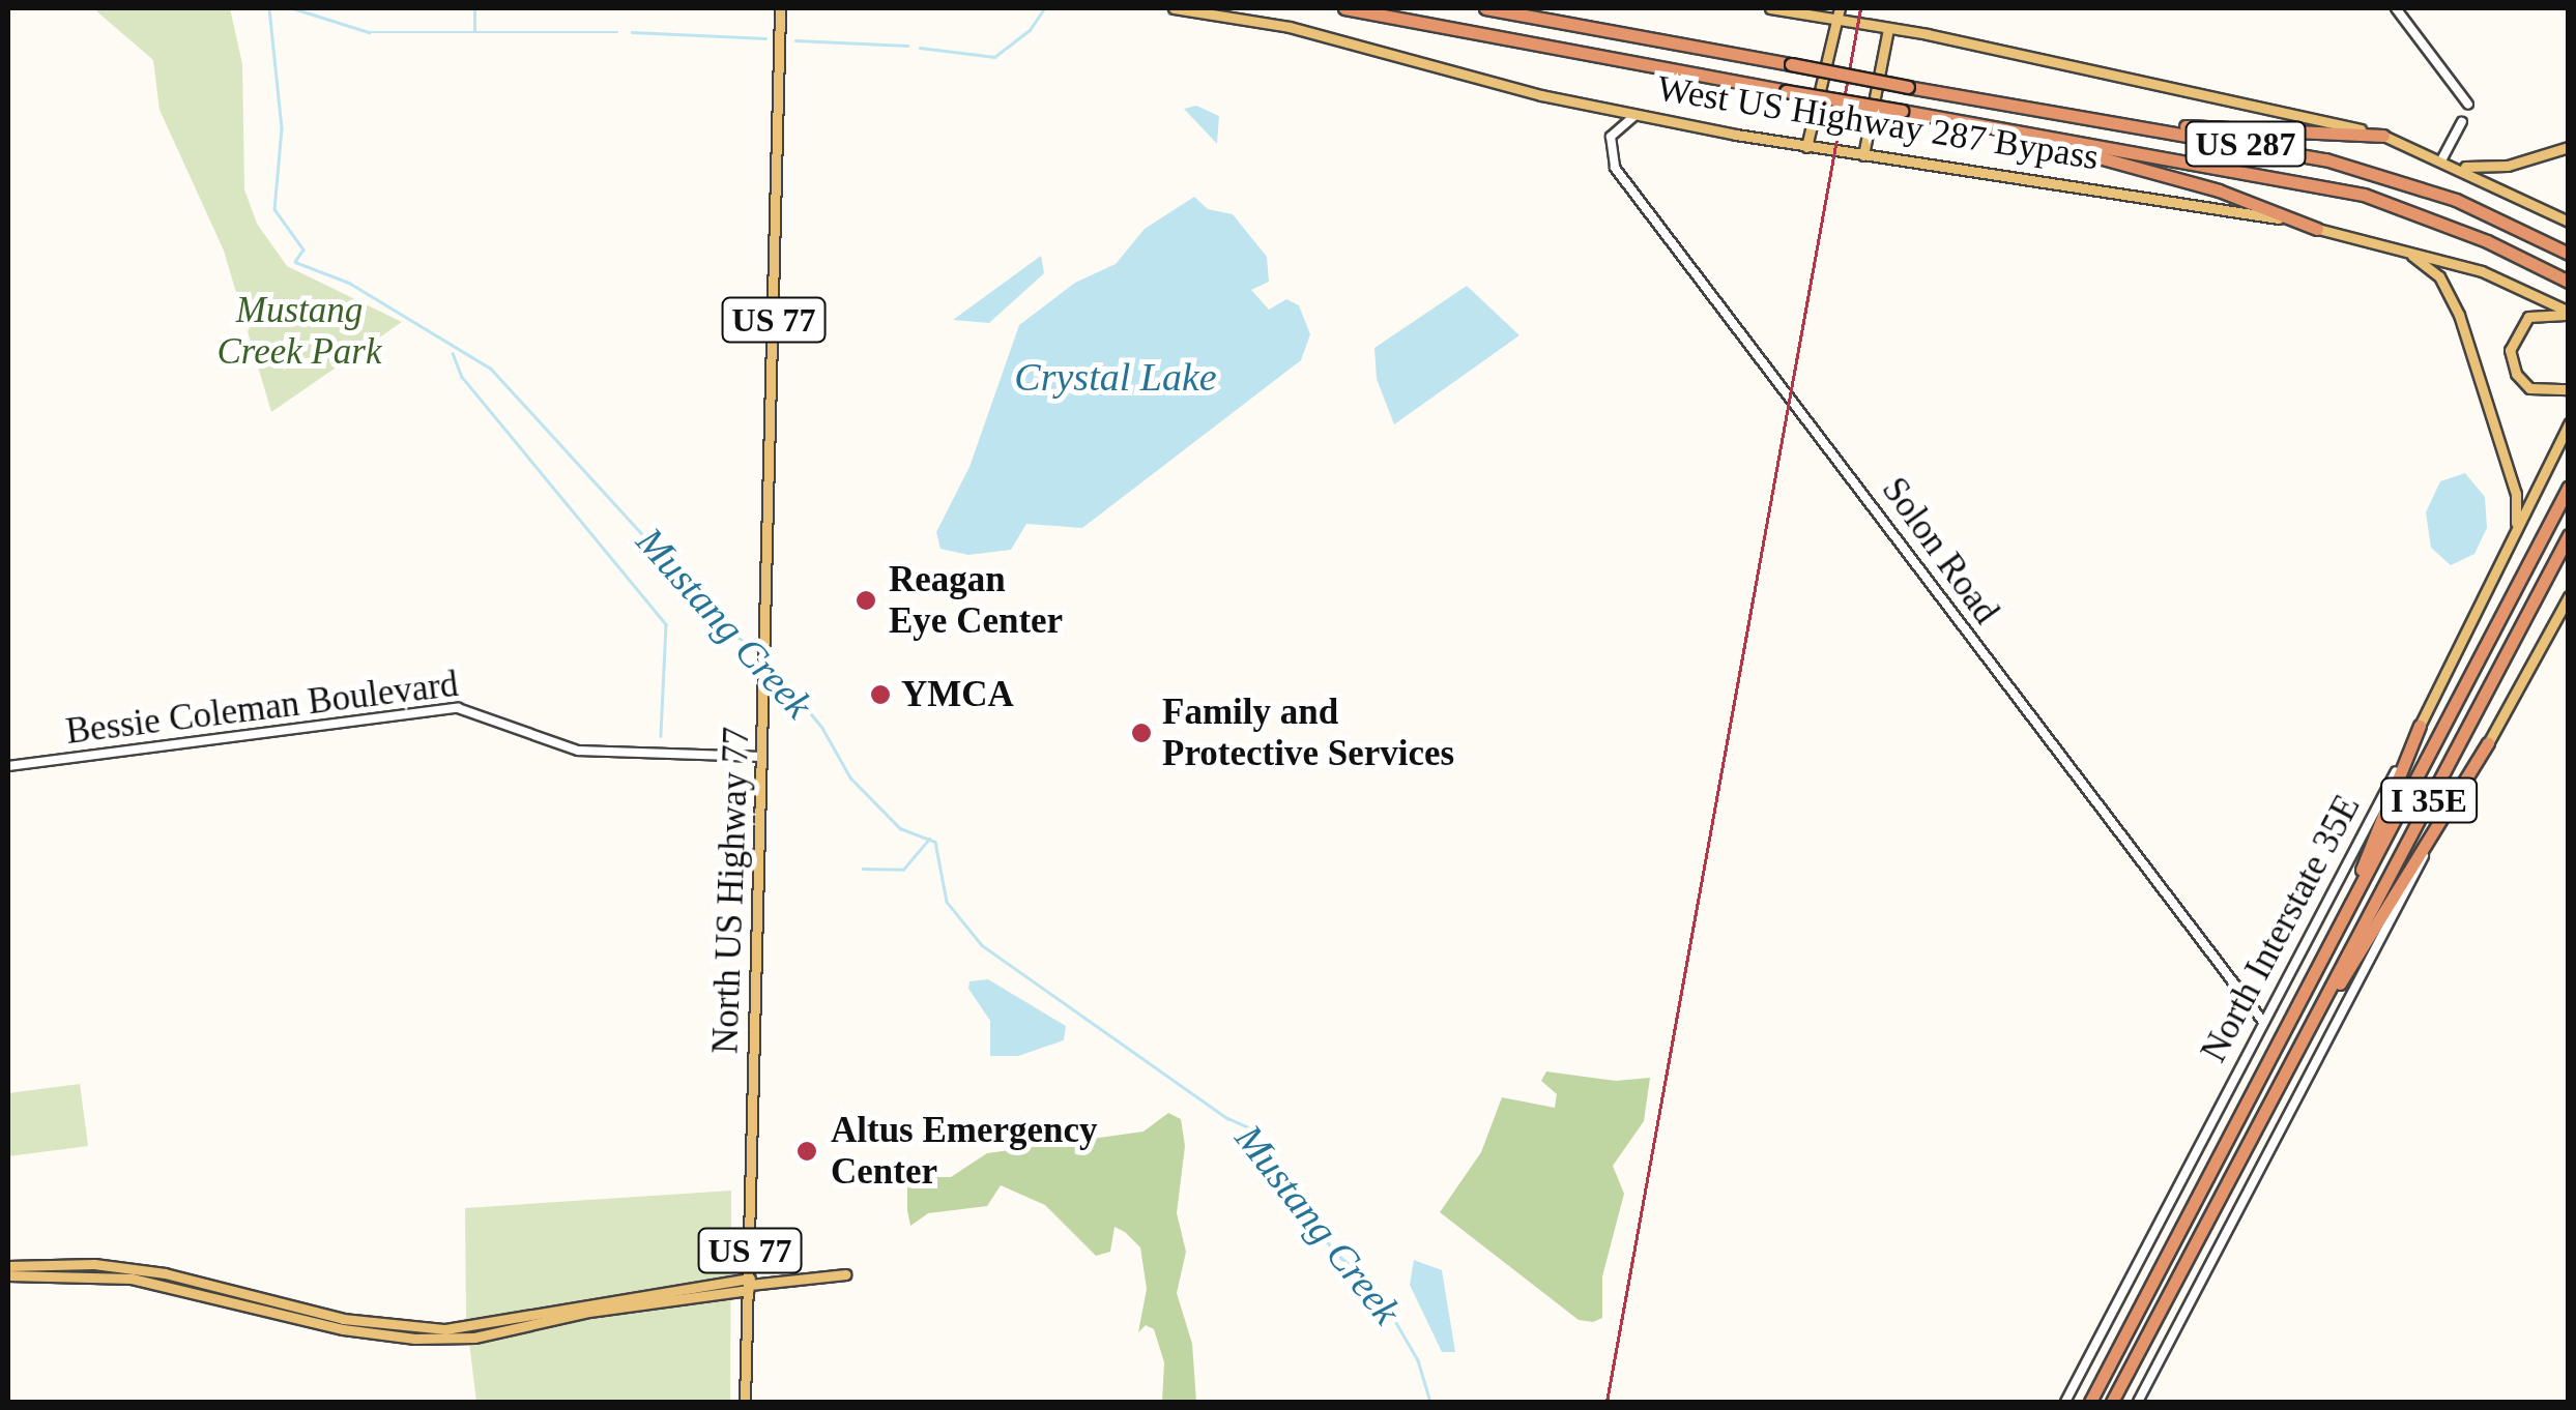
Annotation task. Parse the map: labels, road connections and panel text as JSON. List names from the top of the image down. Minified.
{"streets":{"highway":["US 287","I 35E"],"main road":["West US Highway 287 Bypass","US 77","North US Highway 77","North Interstate 35E"],"street":["Solon Road","Bessie Coleman Boulevard"]},"crossings":[["West US Highway 287 Bypass","Solon Road"],["Solon Road","North Interstate 35E"],["Bessie Coleman Boulevard","North US Highway 77"]],"water":["Crystal Lake","Mustang Creek"],"parks":["Mustang Creek Park"],"places":["Reagan Eye Center","YMCA","Family and Protective Services","Altus Emergency Center"]}
